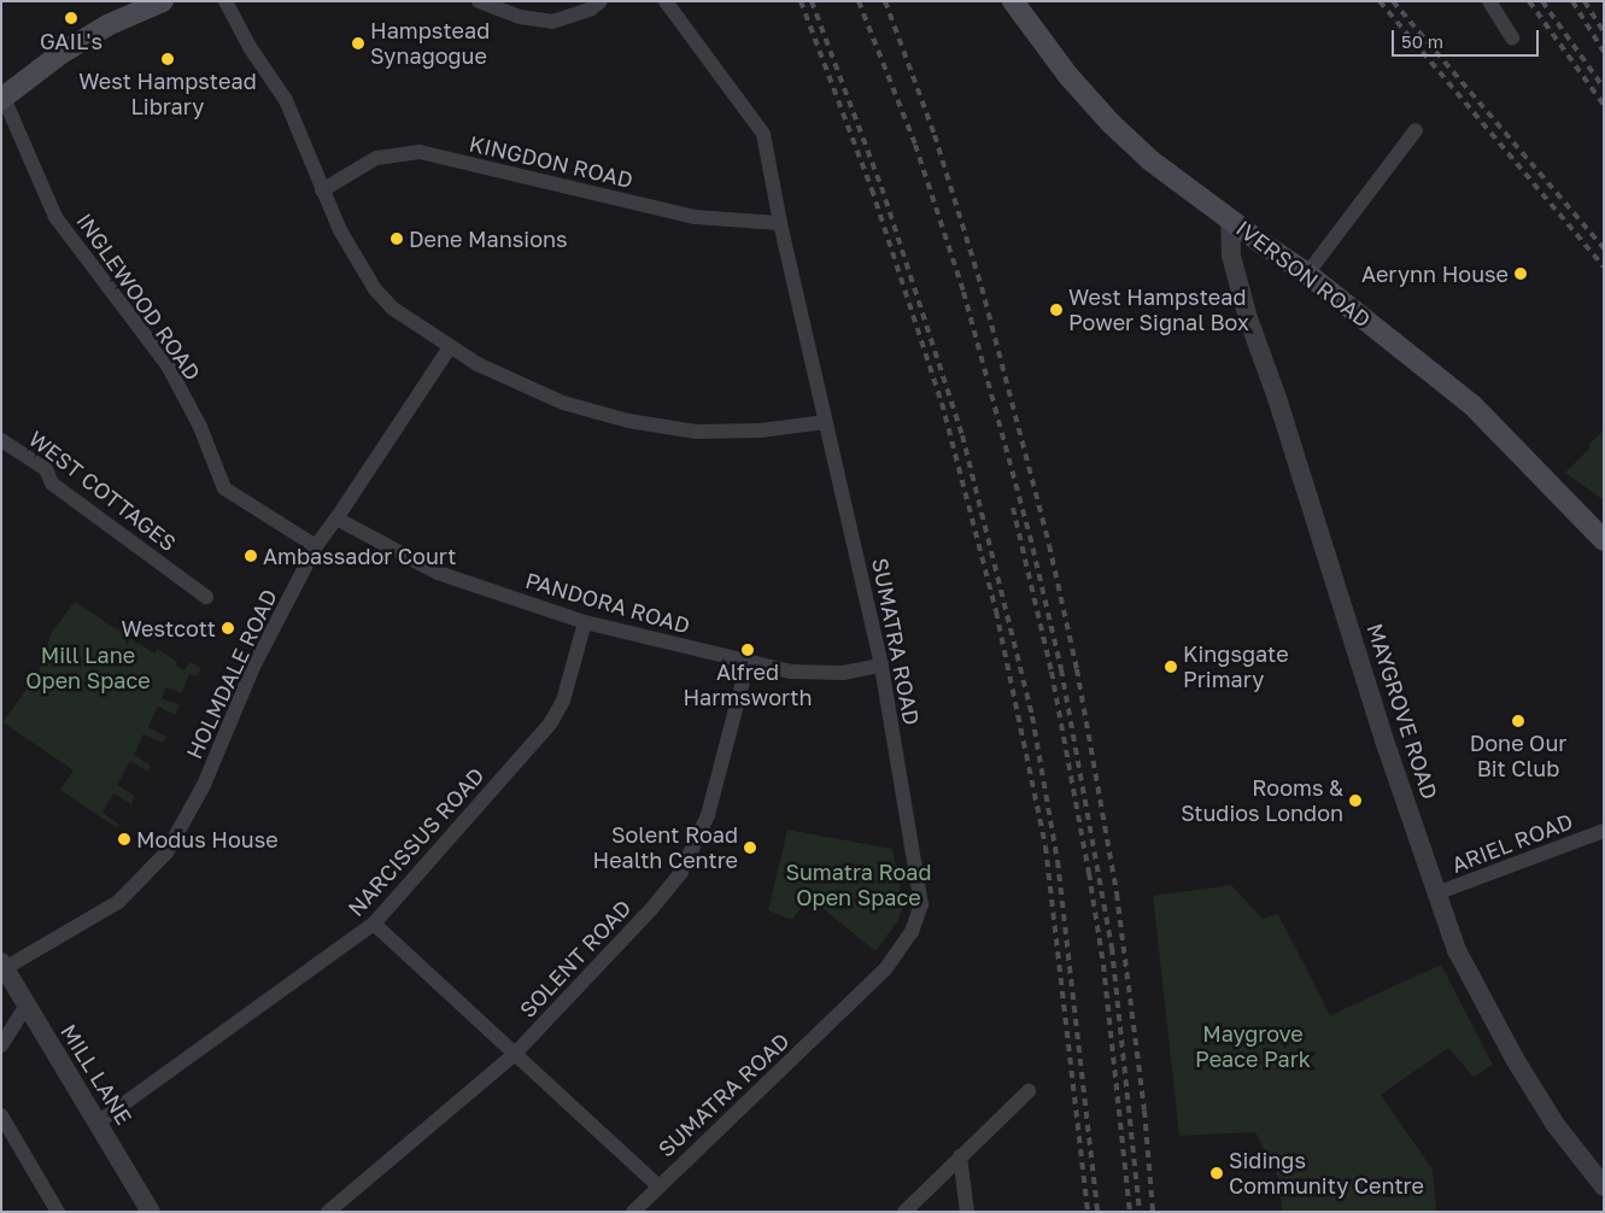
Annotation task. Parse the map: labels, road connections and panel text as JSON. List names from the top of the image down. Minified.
{"streets":{"main road":["IVERSON ROAD"],"street":["KINGDON ROAD","INGLEWOOD ROAD","WEST COTTAGES","PANDORA ROAD","SUMATRA ROAD","HOLMDALE ROAD","MAYGROVE ROAD","NARCISSUS ROAD","ARIEL ROAD","SOLENT ROAD","MILL LANE"]},"crossings":[["KINGDON ROAD","SUMATRA ROAD"],["IVERSON ROAD","MAYGROVE ROAD"],["INGLEWOOD ROAD","HOLMDALE ROAD"],["PANDORA ROAD","SUMATRA ROAD"],["PANDORA ROAD","HOLMDALE ROAD"],["PANDORA ROAD","NARCISSUS ROAD"],["PANDORA ROAD","SOLENT ROAD"],["HOLMDALE ROAD","MILL LANE"],["MAYGROVE ROAD","ARIEL ROAD"],["NARCISSUS ROAD","MILL LANE"]],"parks":["Mill Lane Open Space","Sumatra Road Open Space","Maygrove Peace Park"],"places":["GAIL's","Hampstead Synagogue","West Hampstead Library","Dene Mansions","Aerynn House","West Hampstead Power Signal Box","Ambassador Court","Westcott","Alfred Harmsworth","Kingsgate Primary","Done Our Bit Club","Rooms & Studios London","Modus House","Solent Road Health Centre","Sidings Community Centre"],"scale_bar":"50 m"}
